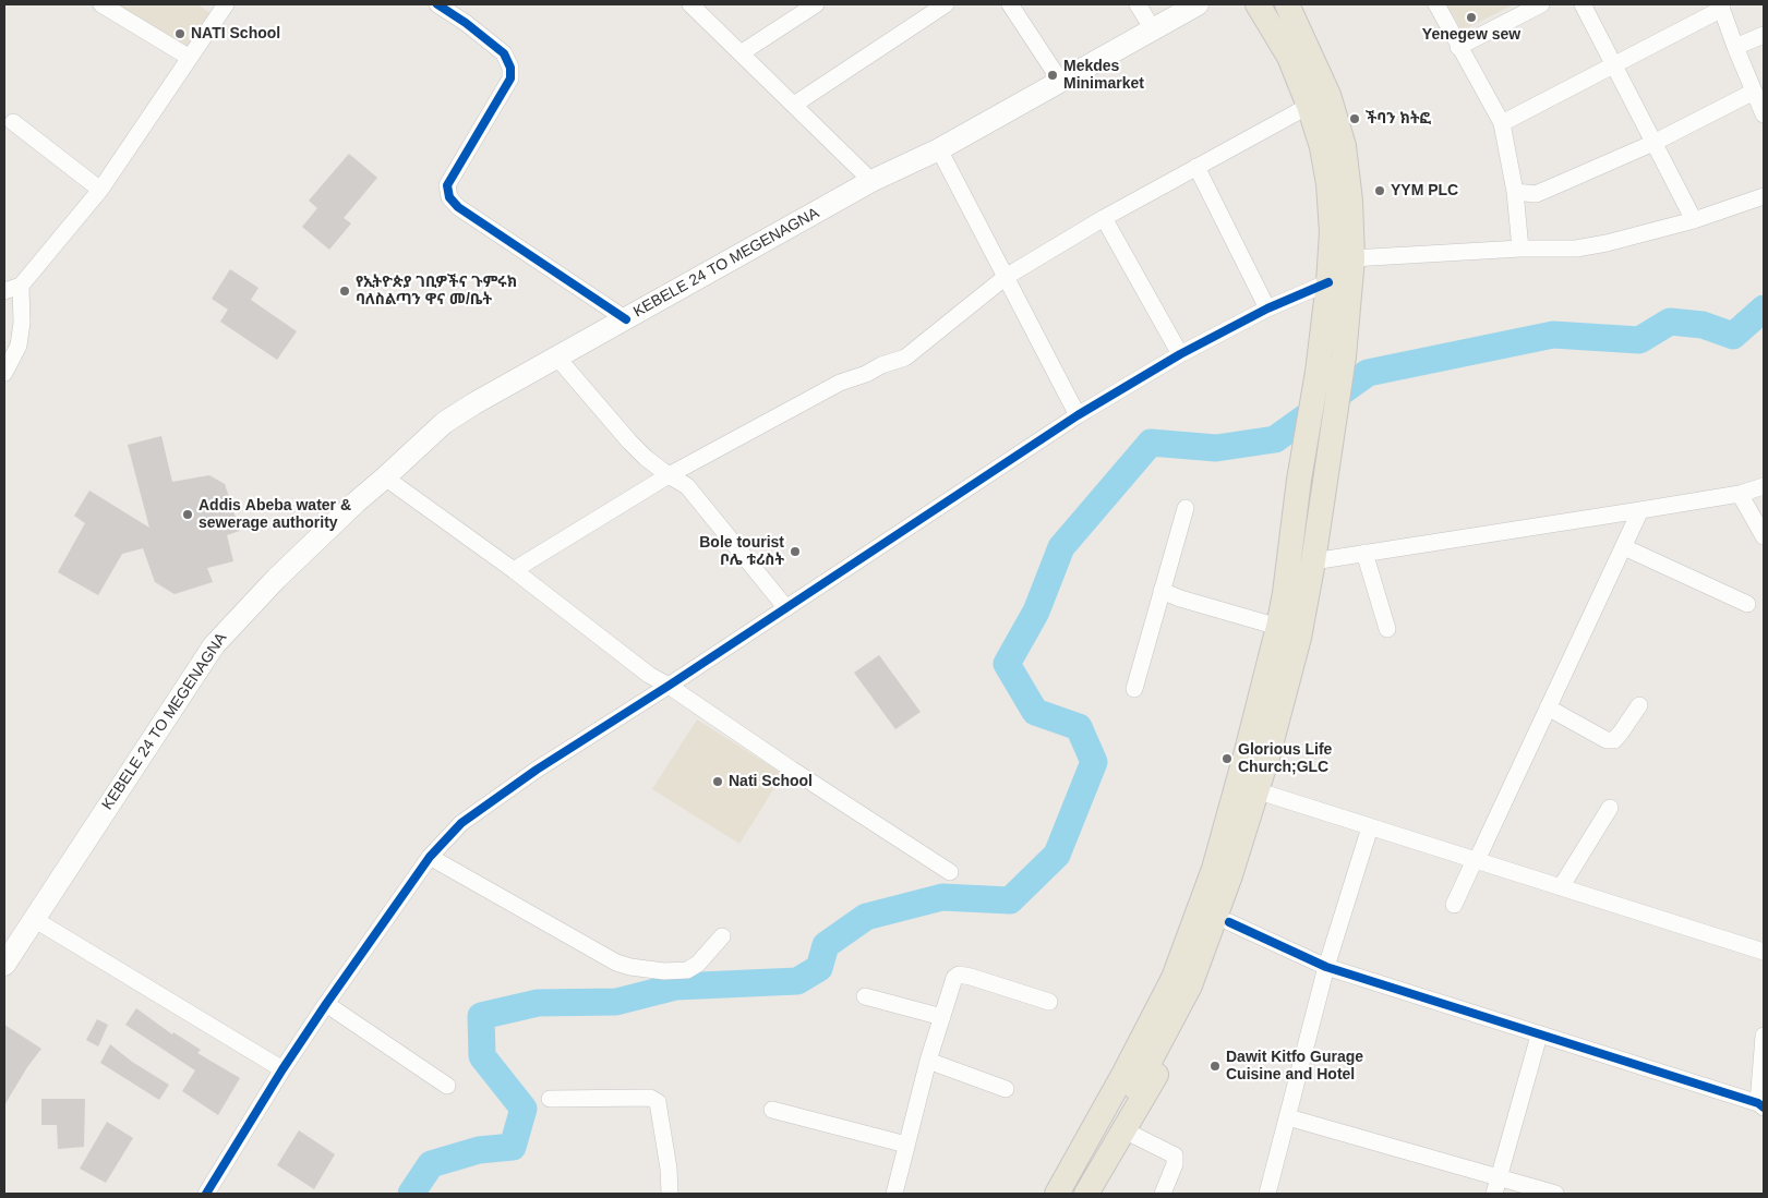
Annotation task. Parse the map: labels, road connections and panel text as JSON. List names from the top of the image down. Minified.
{"streets":{"main road":["KEBELE 24 TO MEGENAGNA"]},"places":["Yenegew sew","NATI School","Mekdes Minimarket","ችባን ክትፎ","YYM PLC","የኢትዮጵያ ገቢዎችና ጉምሩክ ባለስልጣን ዋና መ/ቤት","Addis Abeba water & sewerage authority","Bole tourist ቦሌ ቱሪስት","Glorious Life Church;GLC","Nati School","Dawit Kitfo Gurage Cuisine and Hotel"]}
